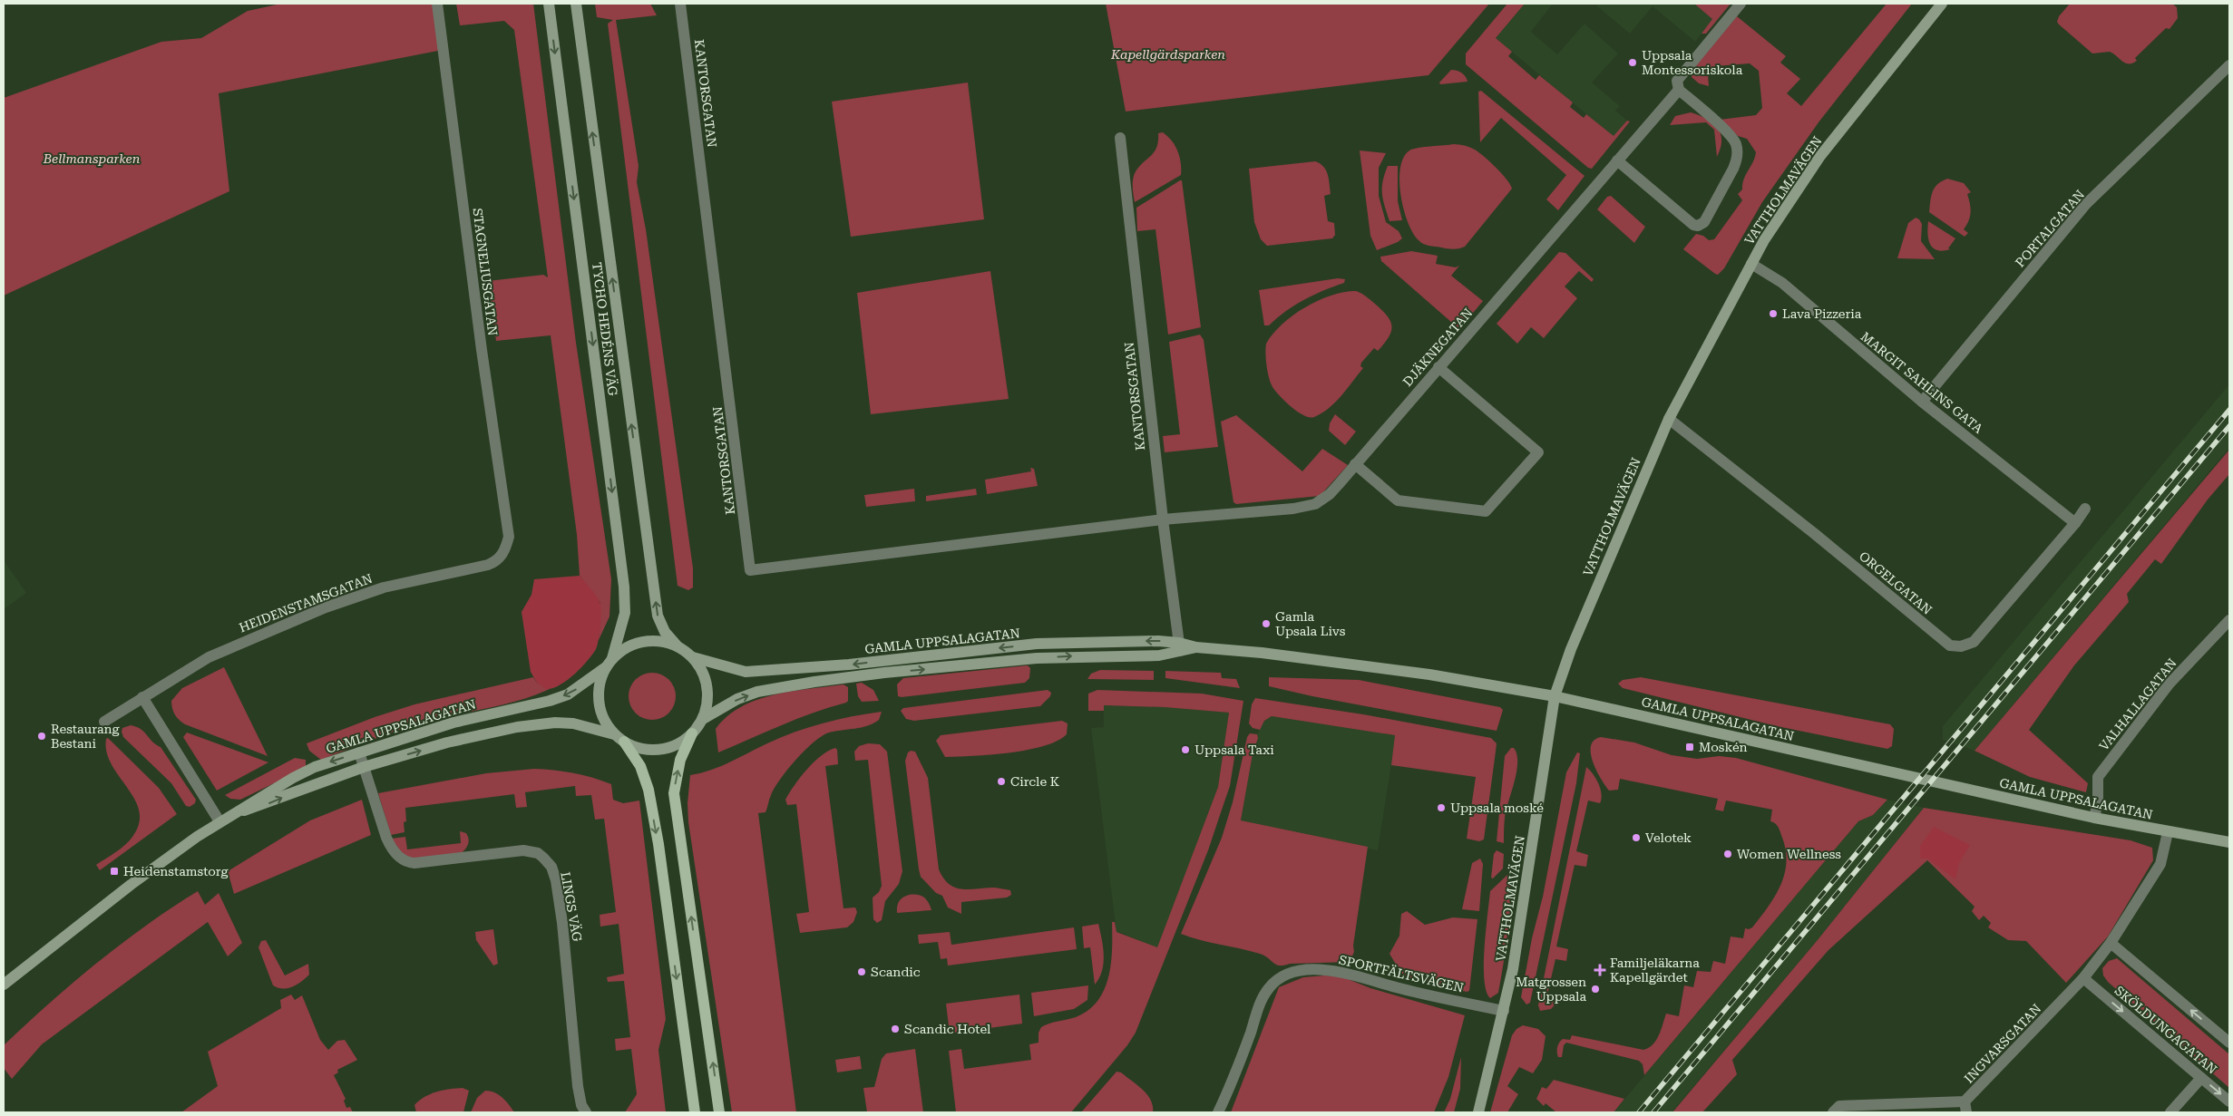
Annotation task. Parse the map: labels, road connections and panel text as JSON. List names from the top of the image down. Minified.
{"streets":{"street":["KANTORSGATAN","VATTHOLMAVÄGEN","PORTALGATAN","STAGNELIUSGATAN","TYCHO HEDÉNS VÄG","DJÄKNEGATAN","MARGIT SAHLINS GATA","ORGELGATAN","HEIDENSTAMSGATAN","GAMLA UPPSALAGATAN","VALHALLAGATAN","LINGS VÄG","SPORTFÄLTSVÄGEN","SKÖLDUNGAGATAN","INGVARSGATAN"]},"crossings":[["KANTORSGATAN","DJÄKNEGATAN"],["KANTORSGATAN","GAMLA UPPSALAGATAN"],["VATTHOLMAVÄGEN","MARGIT SAHLINS GATA"],["VATTHOLMAVÄGEN","ORGELGATAN"],["VATTHOLMAVÄGEN","GAMLA UPPSALAGATAN"],["VATTHOLMAVÄGEN","SPORTFÄLTSVÄGEN"],["PORTALGATAN","MARGIT SAHLINS GATA"],["STAGNELIUSGATAN","HEIDENSTAMSGATAN"],["TYCHO HEDÉNS VÄG","GAMLA UPPSALAGATAN"],["MARGIT SAHLINS GATA","ORGELGATAN"],["GAMLA UPPSALAGATAN","VALHALLAGATAN"],["GAMLA UPPSALAGATAN","LINGS VÄG"],["GAMLA UPPSALAGATAN","INGVARSGATAN"],["SKÖLDUNGAGATAN","INGVARSGATAN"]],"parks":["Kapellgärdsparken","Bellmansparken"],"places":{"other":["Uppsala Montessoriskola","Lava Pizzeria","Gamla Upsala Livs","Restaurang Bestani","Uppsala Taxi","Circle K","Uppsala moské","Velotek","Women Wellness","Scandic","Matgrossen Uppsala","Scandic Hotel"],"transit":["Moskén","Heidenstamstorg"],"health":["Familjeläkarna Kapellgärdet"]}}
